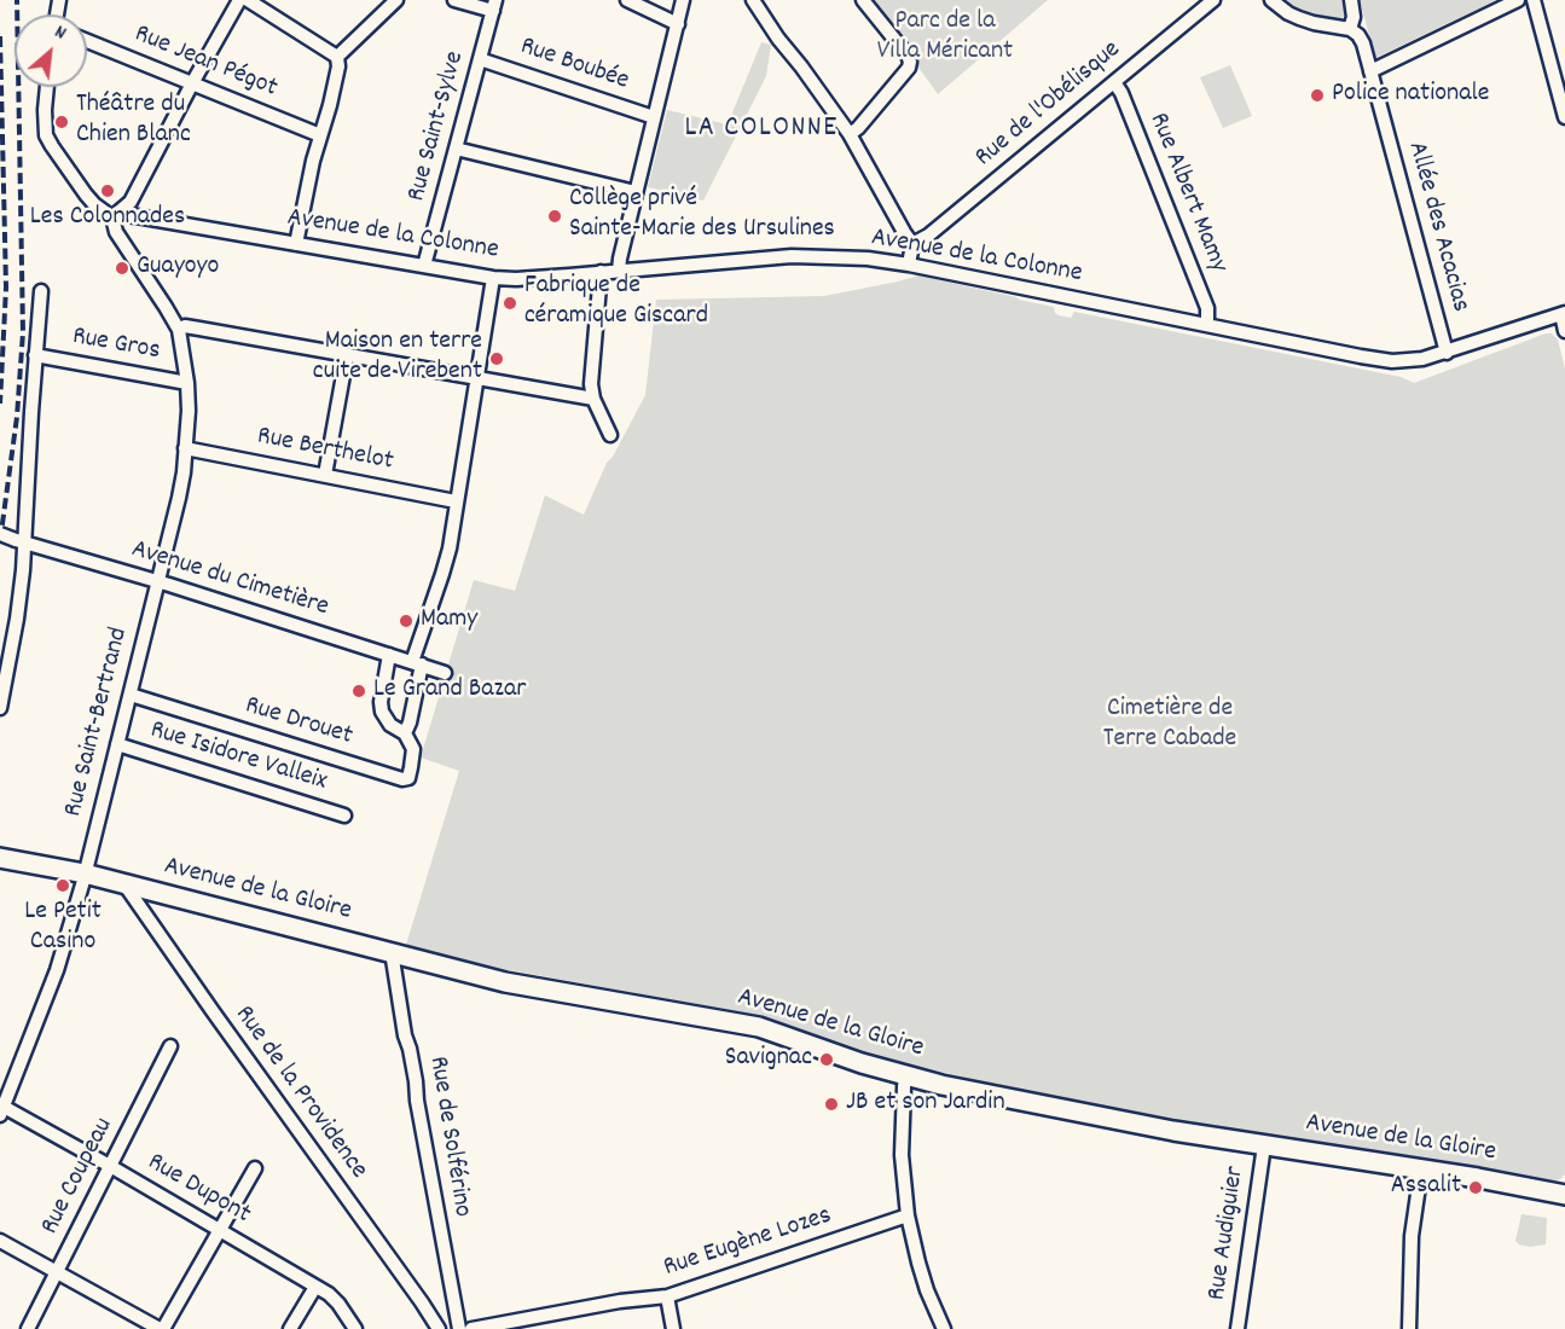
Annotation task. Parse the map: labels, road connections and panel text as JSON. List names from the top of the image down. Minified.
{"streets":{"street":["Rue Jean Pégot","Rue Boubée","Rue de l'Obélisque","Rue Saint-Sylve","Rue Albert Mamy","Allée des Acacias","Avenue de la Colonne","Rue Gros","Rue Berthelot","Avenue du Cimetière","Rue Saint-Bertrand","Rue Drouet","Rue Isidore Valleix","Avenue de la Gloire","Rue de la Providence","Rue de Solférino","Rue Coupeau","Rue Dupont","Rue Audiguier","Rue Eugène Lozes"]},"crossings":[["Rue Boubée","Rue Saint-Sylve"],["Rue de l'Obélisque","Rue Albert Mamy"],["Rue Saint-Sylve","Avenue de la Colonne"],["Rue Albert Mamy","Avenue de la Colonne"],["Allée des Acacias","Avenue de la Colonne"],["Avenue de la Colonne","Rue Drouet"],["Rue Gros","Rue Saint-Bertrand"],["Rue Berthelot","Rue Saint-Bertrand"],["Rue Berthelot","Rue Drouet"],["Avenue du Cimetière","Rue Saint-Bertrand"],["Avenue du Cimetière","Rue Drouet"],["Rue Saint-Bertrand","Rue Drouet"],["Rue Saint-Bertrand","Rue Isidore Valleix"],["Rue Saint-Bertrand","Avenue de la Gloire"],["Rue Saint-Bertrand","Rue Dupont"],["Avenue de la Gloire","Rue de la Providence"],["Avenue de la Gloire","Rue de Solférino"],["Avenue de la Gloire","Rue Audiguier"],["Rue Coupeau","Rue Dupont"]],"districts":["LA COLONNE"],"parks":["Parc de la Villa Méricant","Cimetière de Terre Cabade"],"places":["Police nationale","Théâtre du Chien Blanc","Les Colonnades","Collège privé Sainte-Marie des Ursulines","Guayoyo","Fabrique de céramique Giscard","Maison en terre cuite de Virebent","Mamy","Le Grand Bazar","Le Petit Casino","Savignac","JB et son Jardin","Assalit"],"north":"top right"}
